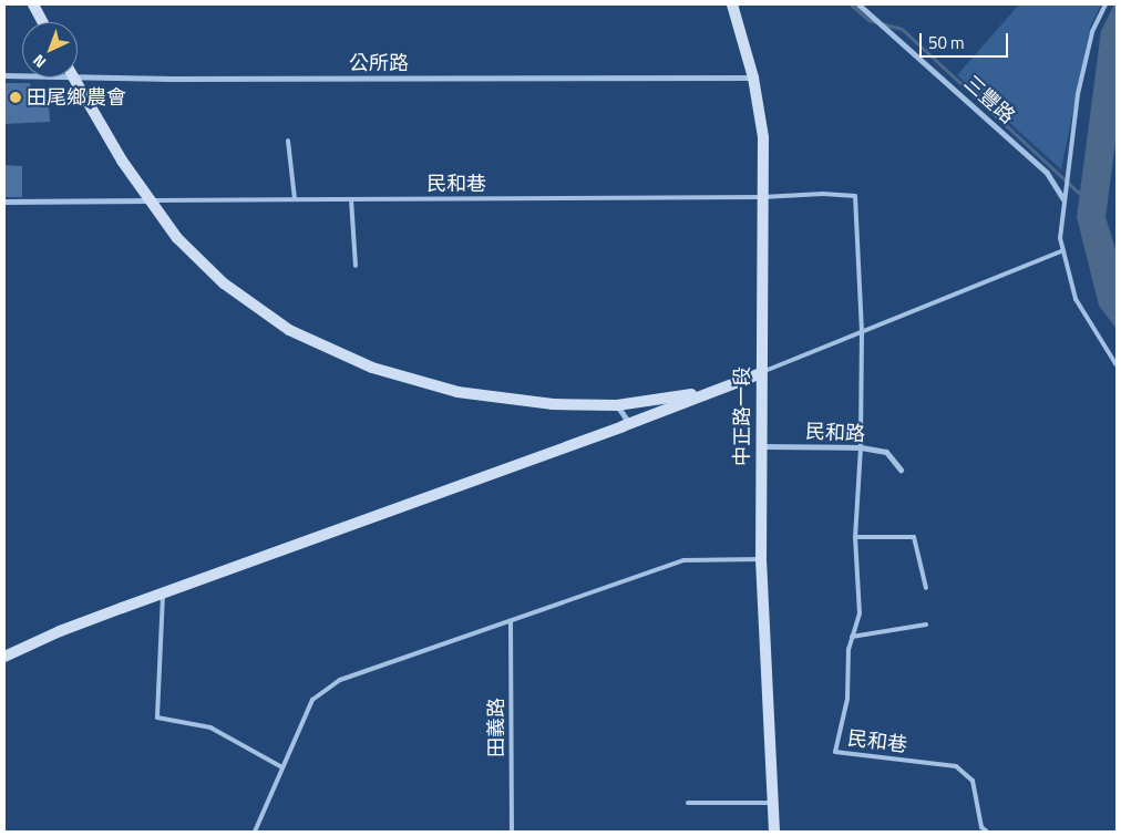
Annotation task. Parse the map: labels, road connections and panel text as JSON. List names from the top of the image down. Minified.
{"streets":{"street":["公所路","三豐路","中正路一段","民和路"],"lane":["民和巷","田義路"]},"crossings":[["公所路","中正路一段"],["民和巷","中正路一段"],["民和巷","民和路"],["中正路一段","民和路"]],"places":["田尾鄉農會"],"scale_bar":"50 m","north":"bottom left"}
